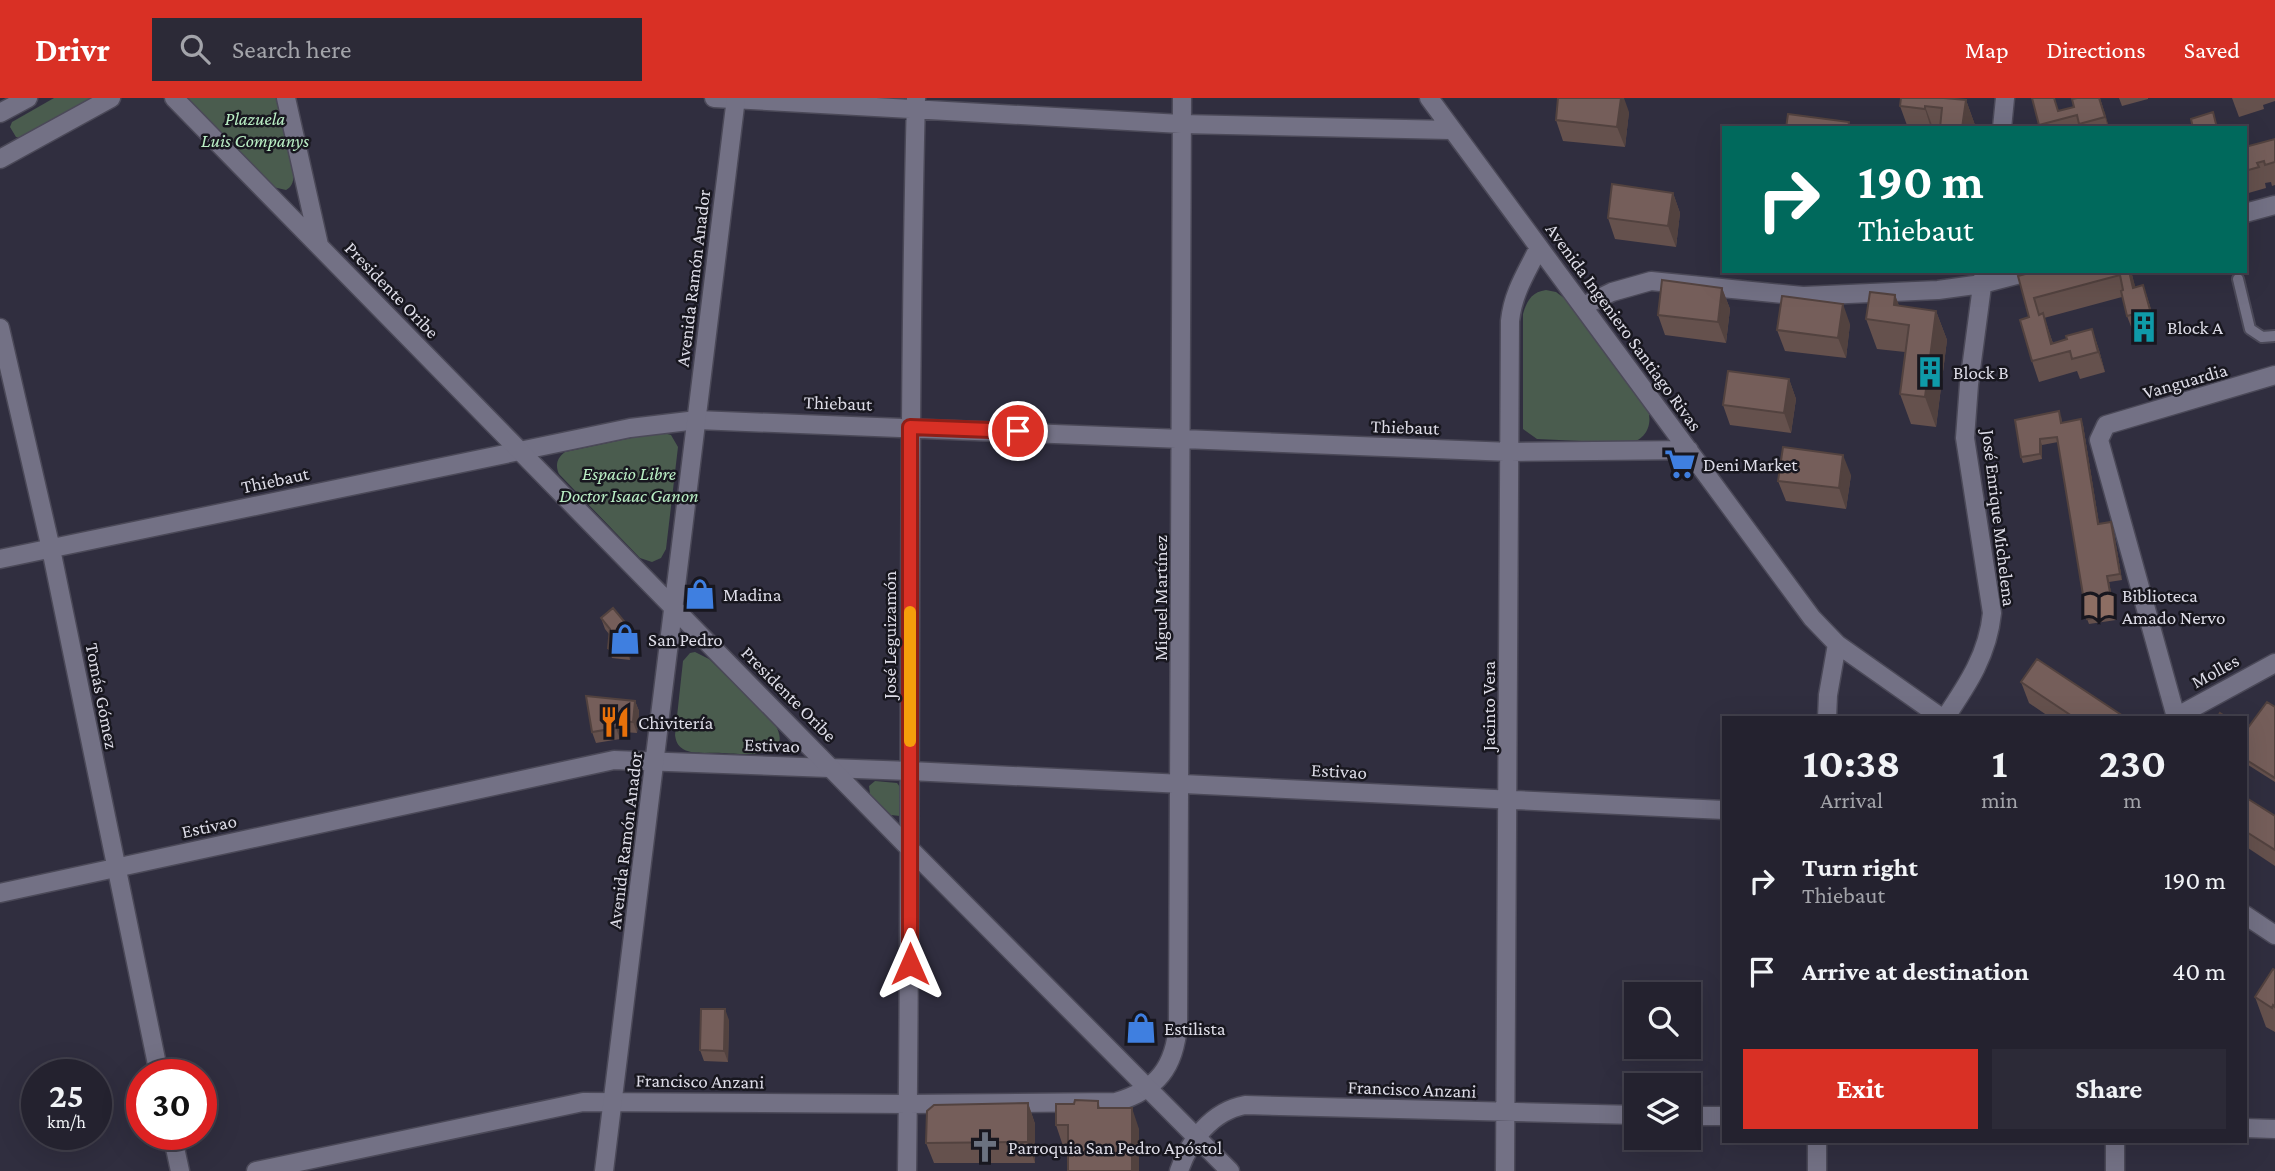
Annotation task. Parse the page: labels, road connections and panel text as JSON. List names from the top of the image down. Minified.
{"streets":{"street":["Avenida Ramón Anador","Presidente Oribe","Avenida Ingeniero Santiago Rivas","Vanguardia","Thiebaut","José Enrique Michelena","Miguel Martínez","José Leguizamón","Molles","Tomás Gómez","Jacinto Vera","Estivao","Francisco Anzani"]},"crossings":[["Avenida Ramón Anador","Presidente Oribe"],["Avenida Ramón Anador","Thiebaut"],["Avenida Ramón Anador","Estivao"],["Avenida Ramón Anador","Francisco Anzani"],["Presidente Oribe","Thiebaut"],["Presidente Oribe","Miguel Martínez"],["Presidente Oribe","José Leguizamón"],["Presidente Oribe","Estivao"],["Presidente Oribe","Francisco Anzani"],["Avenida Ingeniero Santiago Rivas","Thiebaut"],["Avenida Ingeniero Santiago Rivas","Jacinto Vera"],["Thiebaut","Miguel Martínez"],["Thiebaut","José Leguizamón"],["Thiebaut","Tomás Gómez"],["Thiebaut","Jacinto Vera"],["Miguel Martínez","Estivao"],["Miguel Martínez","Francisco Anzani"],["José Leguizamón","Estivao"],["José Leguizamón","Francisco Anzani"],["Tomás Gómez","Estivao"],["Jacinto Vera","Estivao"],["Jacinto Vera","Francisco Anzani"]],"parks":["Plazuela Luis Companys","Espacio Libre Doctor Isaac Ganon"],"places":{"building":["Block A","Block B"],"supermarket":["Deni Market"],"shop":["Madina","San Pedro","Estilista"],"library":["Biblioteca Amado Nervo"],"restaurant":["Chivitería"],"church":["Parroquia San Pedro Apóstol"]},"page":{"header":"Drivr","search":"Search here","nav":["Map","Directions","Saved"],"turn":["190 m","Thiebaut"],"eta":["10:38","Arrival","1","min","230","m"],"list":[{"name":"Turn right","note":"Thiebaut","value":"190 m"},{"name":"Arrive at destination","value":"40 m"}],"buttons":["Exit","Share"],"speed":"25 km/h","limit":"30"}}
